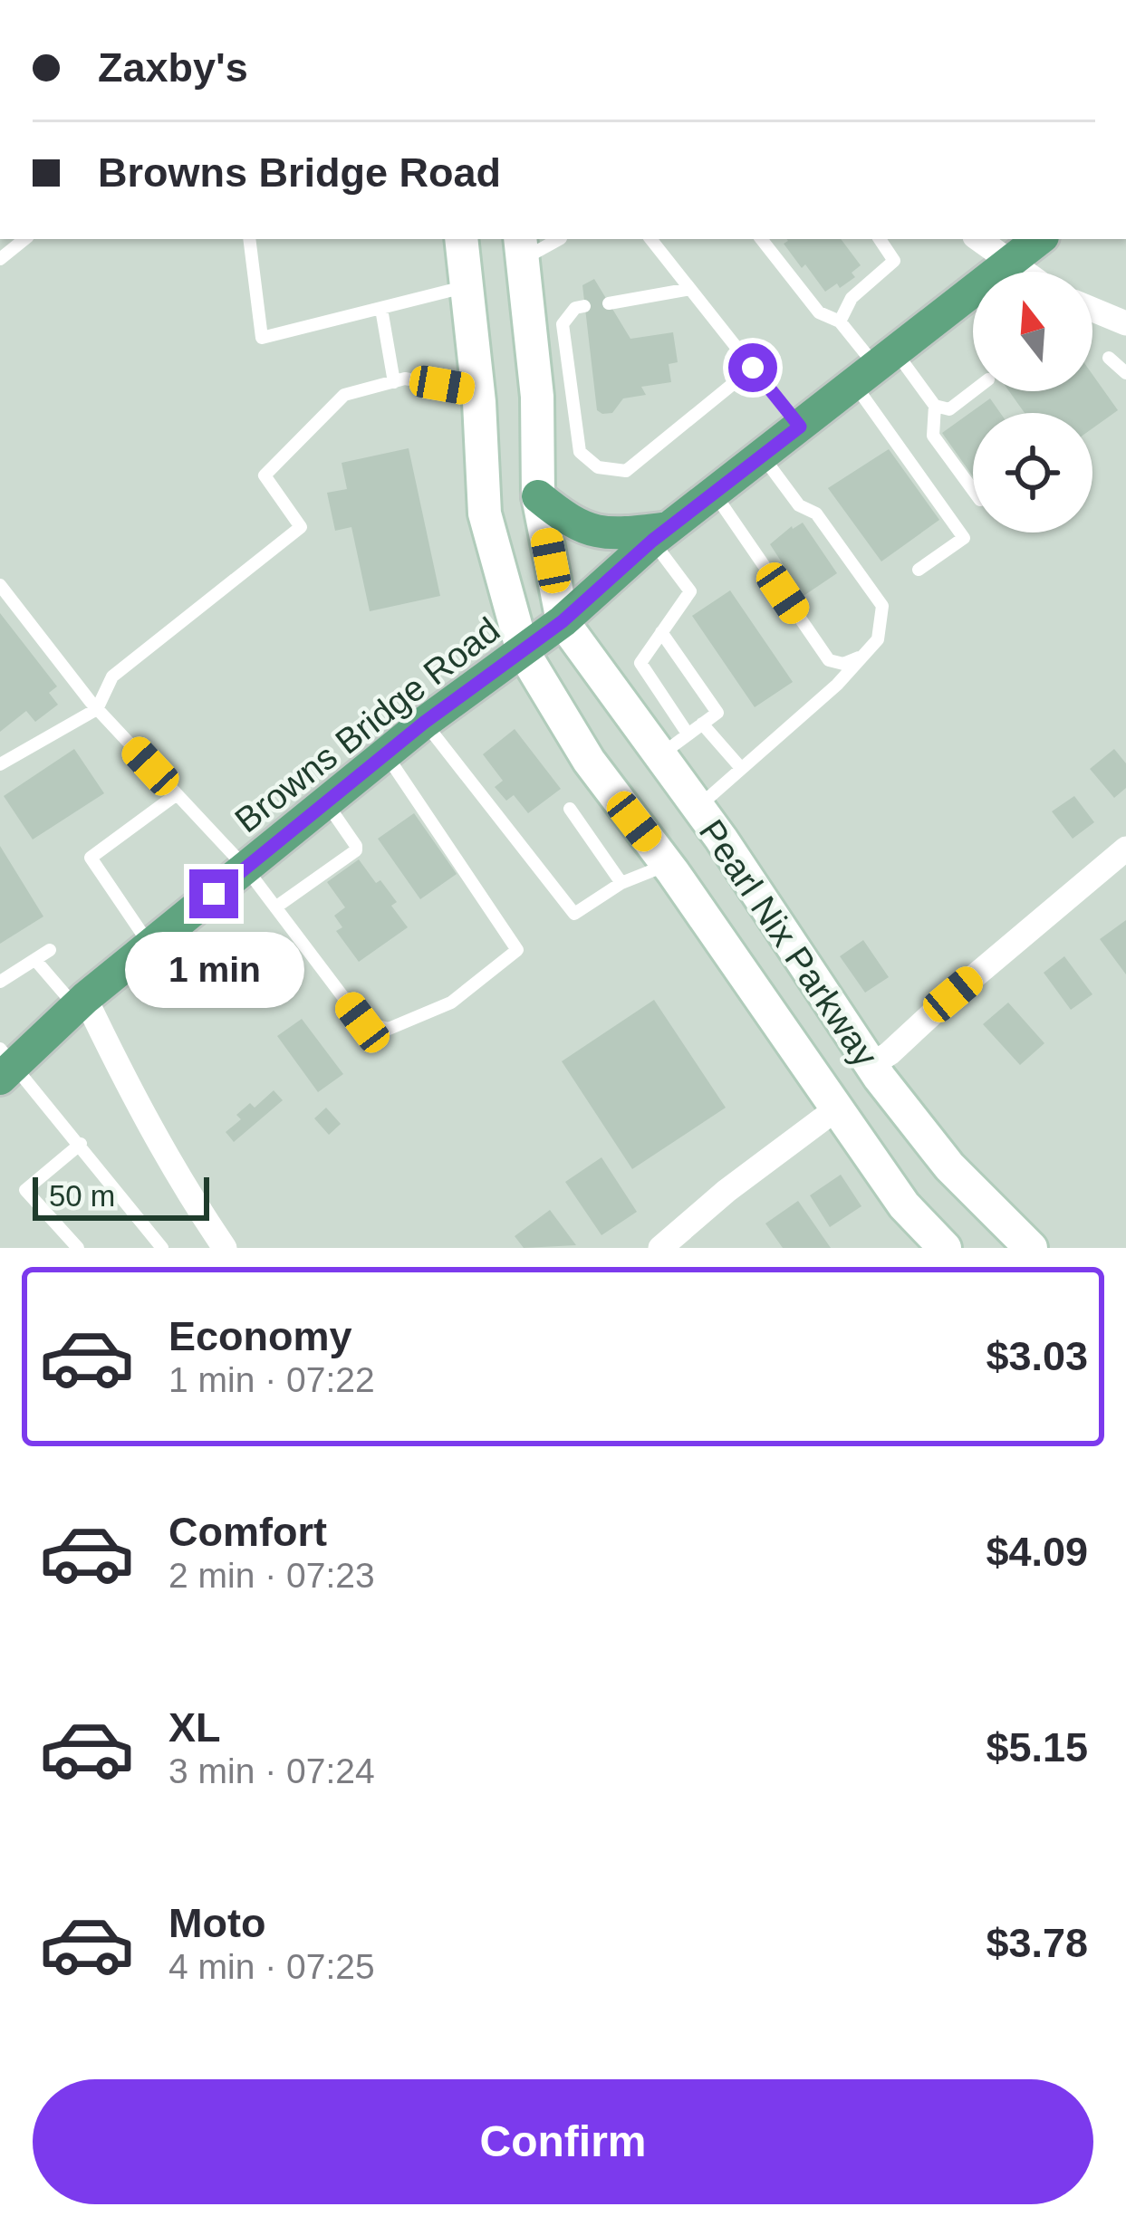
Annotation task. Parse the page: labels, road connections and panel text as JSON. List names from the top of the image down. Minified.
{"streets":{"main road":["Browns Bridge Road","Pearl Nix Parkway"]},"crossings":[["Browns Bridge Road","Pearl Nix Parkway"]],"scale_bar":"50 m","north":"top","page":{"banner":["Zaxby's","Browns Bridge Road"],"bubble":"1 min","scale":"50 m","list":[{"name":"Economy","note":"1 min · 07:22","value":"$3.03"},{"name":"Comfort","note":"2 min · 07:23","value":"$4.09"},{"name":"XL","note":"3 min · 07:24","value":"$5.15"},{"name":"Moto","note":"4 min · 07:25","value":"$3.78"}],"buttons":"Confirm"}}
